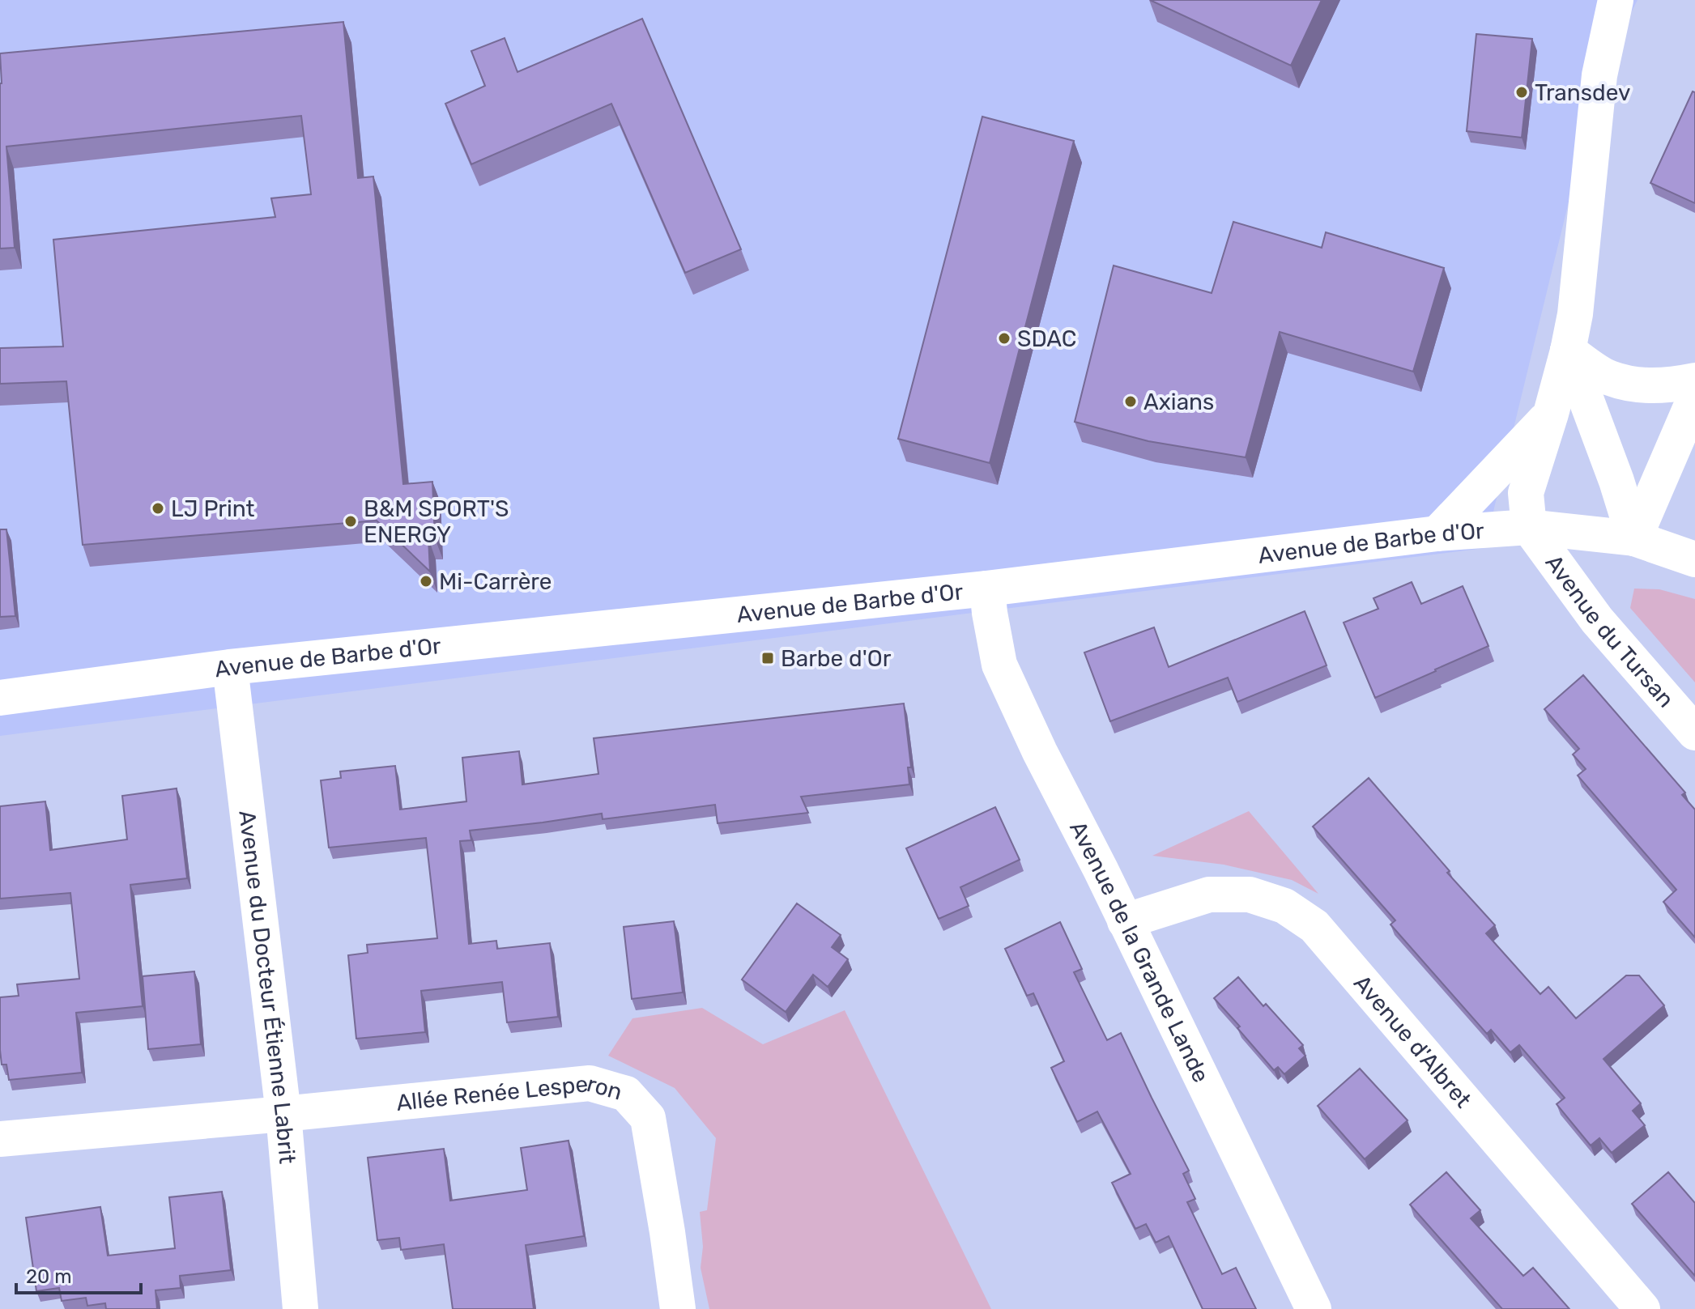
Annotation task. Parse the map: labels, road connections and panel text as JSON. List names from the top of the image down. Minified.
{"streets":{"street":["Avenue de Barbe d'Or","Avenue du Tursan","Avenue de la Grande Lande","Avenue du Docteur Étienne Labrit","Avenue d'Albret","Allée Renée Lesperon"]},"crossings":[["Avenue de Barbe d'Or","Avenue du Tursan"],["Avenue de Barbe d'Or","Avenue de la Grande Lande"],["Avenue de Barbe d'Or","Avenue du Docteur Étienne Labrit"],["Avenue de la Grande Lande","Avenue d'Albret"],["Avenue du Docteur Étienne Labrit","Allée Renée Lesperon"]],"places":{"other":["Transdev","SDAC","Axians","LJ Print","B&M SPORT'S ENERGY","Mi-Carrère"],"transit":["Barbe d'Or"]},"scale_bar":"20 m"}
